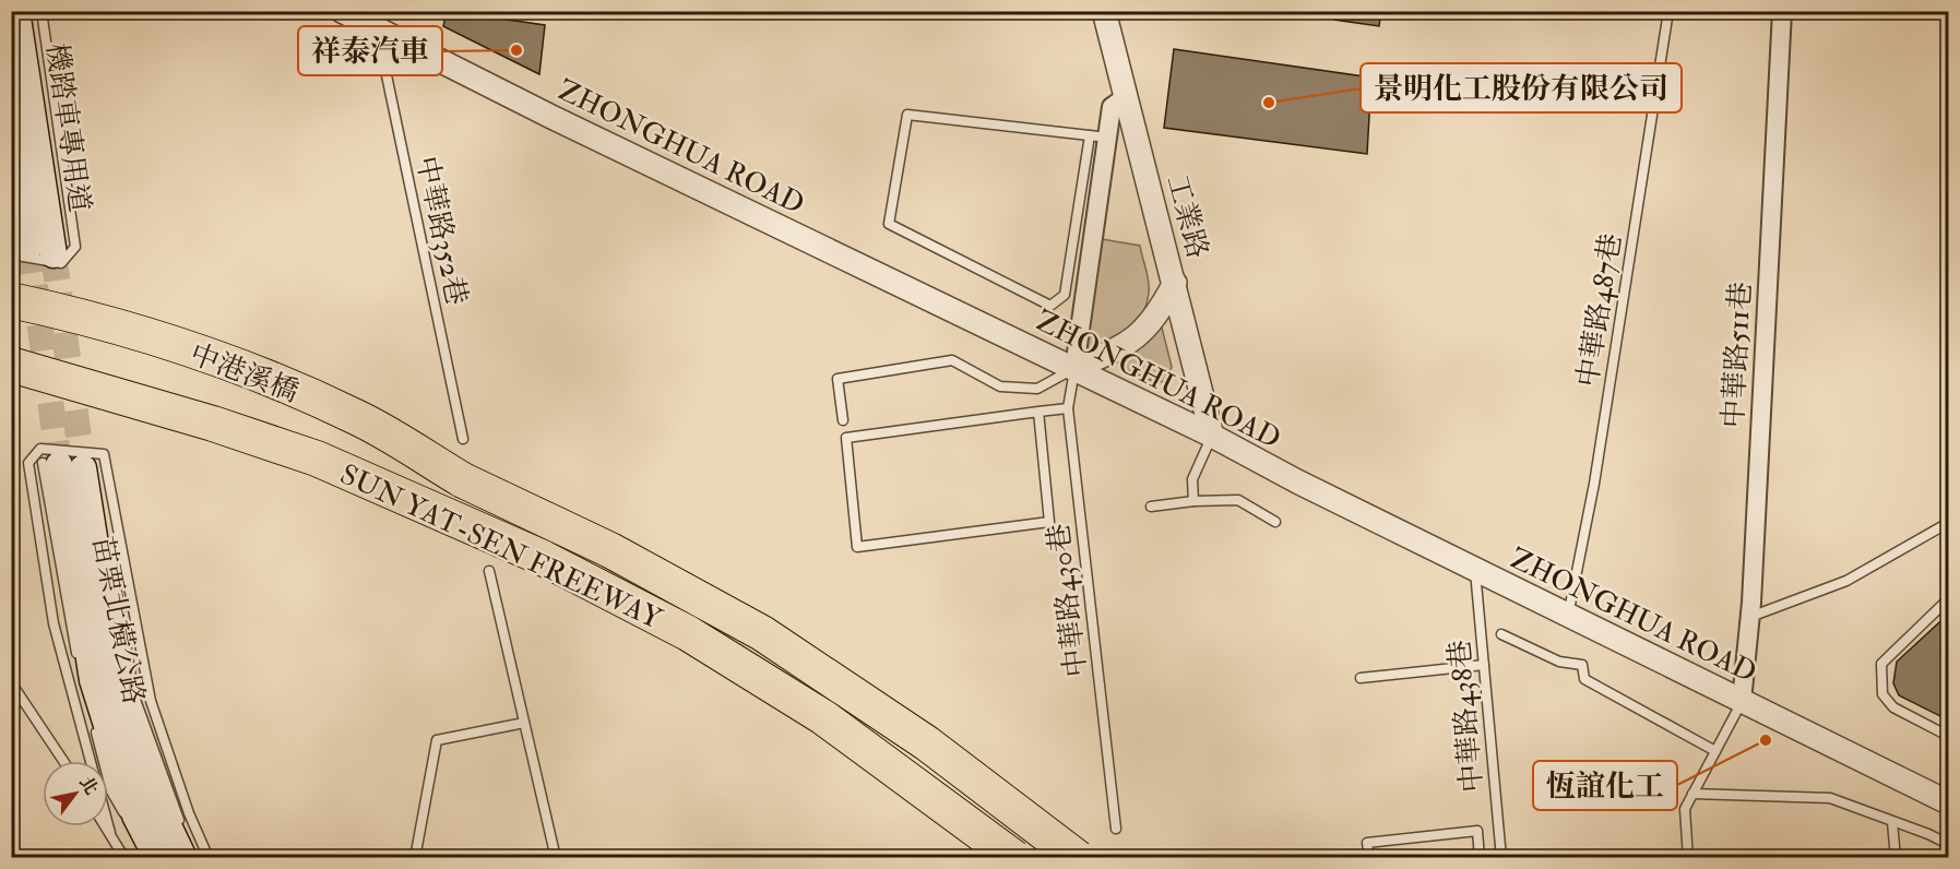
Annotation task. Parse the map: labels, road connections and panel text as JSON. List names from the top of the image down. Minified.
{"streets":{"highway":["中港溪橋","SUN YAT-SEN FREEWAY"],"main road":["苗栗北橫公路"],"street":["ZHONGHUA ROAD","工業路","中華路511巷"],"lane":["機踏車專用道","中華路352巷","中華路487巷","中華路430巷","中華路438巷"]},"crossings":[["ZHONGHUA ROAD","工業路"],["ZHONGHUA ROAD","中華路352巷"],["ZHONGHUA ROAD","中華路487巷"],["ZHONGHUA ROAD","中華路511巷"],["ZHONGHUA ROAD","中華路430巷"],["ZHONGHUA ROAD","中華路438巷"],["中港溪橋","SUN YAT-SEN FREEWAY"]],"places":["祥泰汽車","景明化工股份有限公司","恆誼化工"],"north":"top right"}
